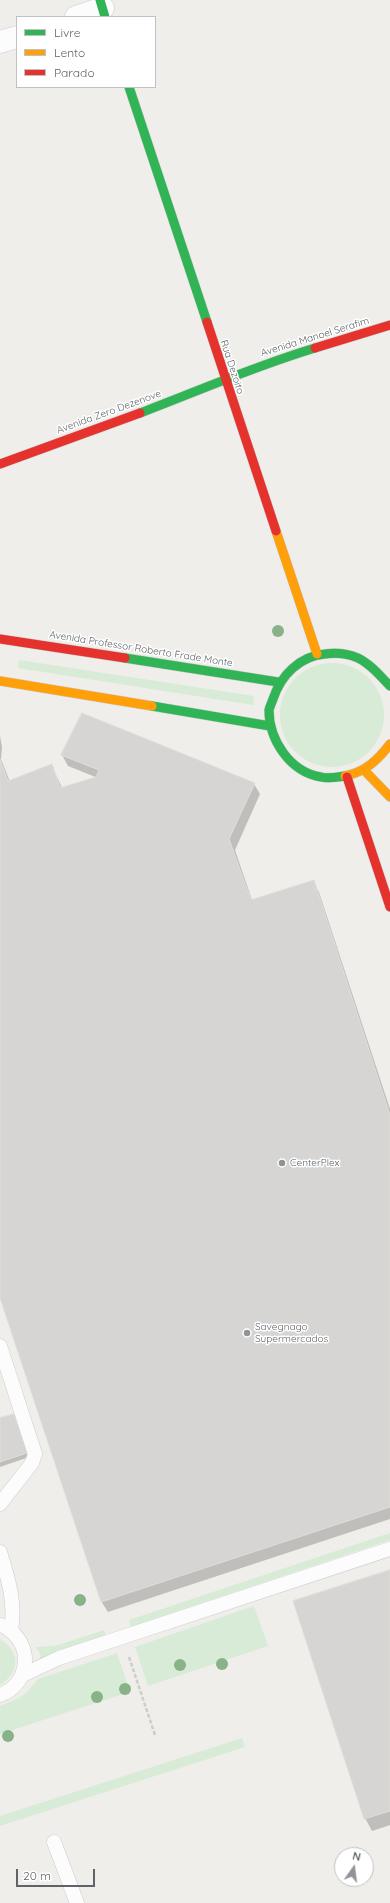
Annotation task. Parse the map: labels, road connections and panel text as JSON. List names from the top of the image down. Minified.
{"streets":{"street":["Avenida Manoel Serafim","Rua Dezoito","Avenida Zero Dezenove","Avenida Professor Roberto Frade Monte"]},"crossings":[["Avenida Manoel Serafim","Rua Dezoito"],["Avenida Manoel Serafim","Avenida Zero Dezenove"],["Rua Dezoito","Avenida Zero Dezenove"]],"places":["CenterPlex","Savegnago Supermercados"],"legend":["Livre","Lento","Parado"],"scale_bar":"20 m","north":"top"}
